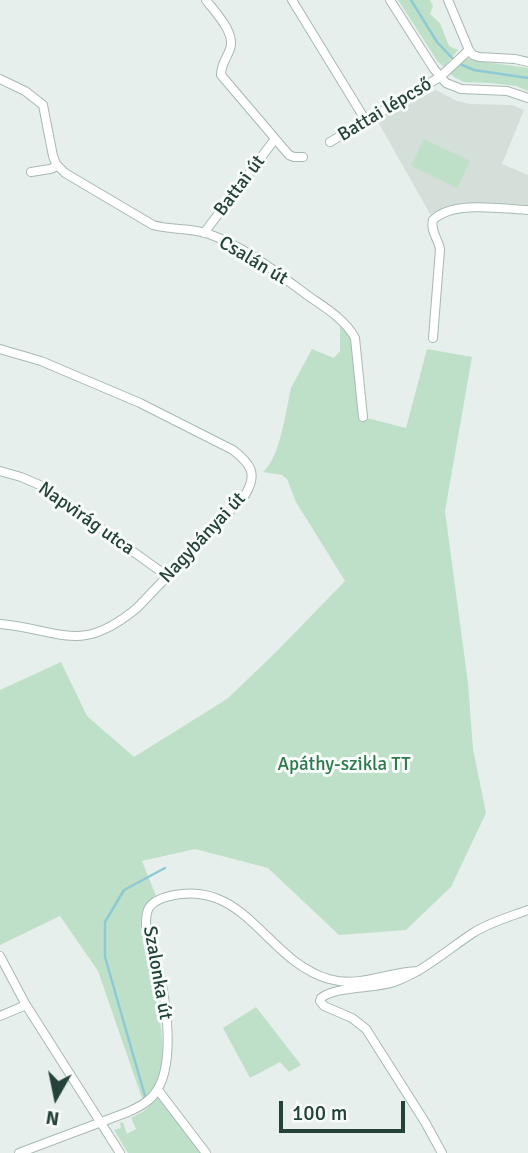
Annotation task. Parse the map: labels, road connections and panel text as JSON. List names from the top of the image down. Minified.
{"streets":{"street":["Battai lépcső","Battai út","Csalán út","Napvirág utca","Nagybányai út","Szalonka út"]},"crossings":[["Battai út","Csalán út"],["Napvirág utca","Nagybányai út"]],"parks":["Apáthy-szikla TT"],"scale_bar":"100 m","north":"bottom"}
